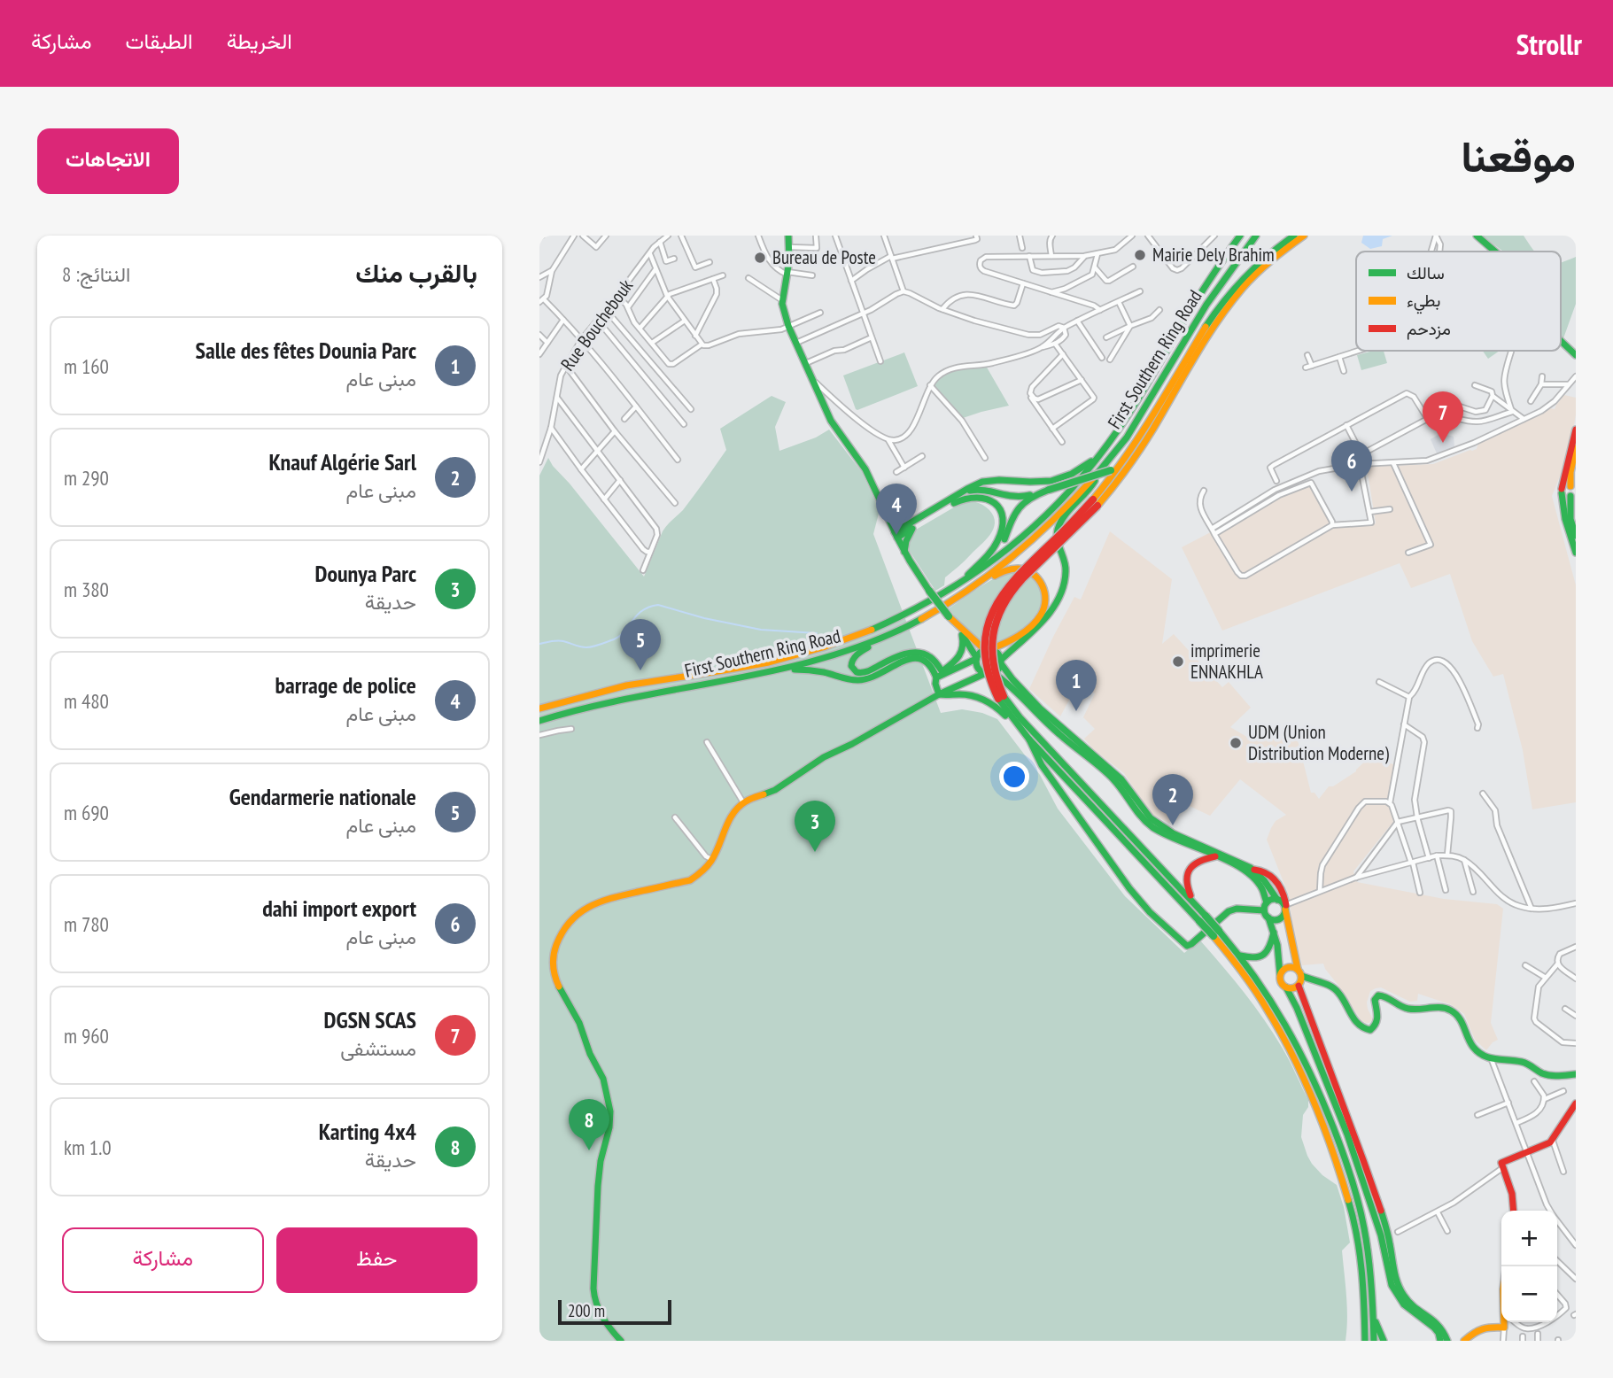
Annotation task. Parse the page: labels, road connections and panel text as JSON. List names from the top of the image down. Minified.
{"streets":{"main road":["First Southern Ring Road"],"street":["Rue Bouchebouk"]},"places":["Mairie Dely Brahim","Bureau de Poste","imprimerie ENNAKHLA","UDM (Union Distribution Moderne)"],"legend":["سالك","بطيء","مزدحم"],"scale_bar":"200 m","page":{"header":"Strollr","nav":["الخريطة","الطبقات","مشاركة"],"title":"موقعنا","buttons":["الاتجاهات",["حفظ","مشاركة"]],"heading":["بالقرب منك","النتائج: 8"],"list":[{"mark":"1","name":"Salle des fêtes Dounia Parc","note":"مبنى عام","value":"160 m"},{"mark":"2","name":"Knauf Algérie Sarl","note":"مبنى عام","value":"290 m"},{"mark":"3","name":"Dounya Parc","note":"حديقة","value":"380 m"},{"mark":"4","name":"barrage de police","note":"مبنى عام","value":"480 m"},{"mark":"5","name":"Gendarmerie nationale","note":"مبنى عام","value":"690 m"},{"mark":"6","name":"dahi import export","note":"مبنى عام","value":"780 m"},{"mark":"7","name":"DGSN SCAS","note":"مستشفى","value":"960 m"},{"mark":"8","name":"Karting 4x4","note":"حديقة","value":"1.0 km"}],"pins":["7","6","4","5","1","2","3","8"],"map_buttons":["+","−"],"scale":"200 m"}}
